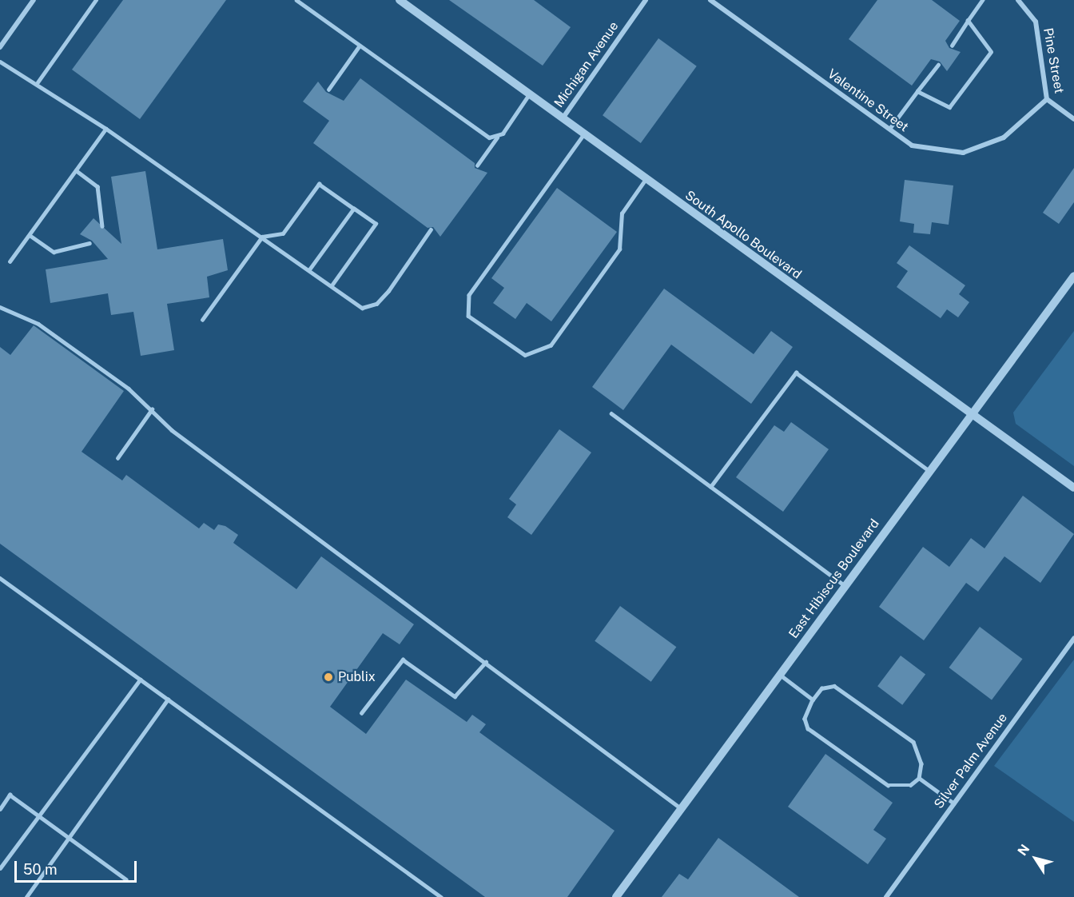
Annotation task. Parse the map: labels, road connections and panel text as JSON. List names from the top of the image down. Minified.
{"streets":{"street":["Pine Street","Michigan Avenue","Valentine Street","South Apollo Boulevard","East Hibiscus Boulevard","Silver Palm Avenue"]},"crossings":[["Pine Street","Valentine Street"],["Michigan Avenue","South Apollo Boulevard"],["South Apollo Boulevard","East Hibiscus Boulevard"]],"places":["Publix"],"scale_bar":"50 m","north":"top left"}
